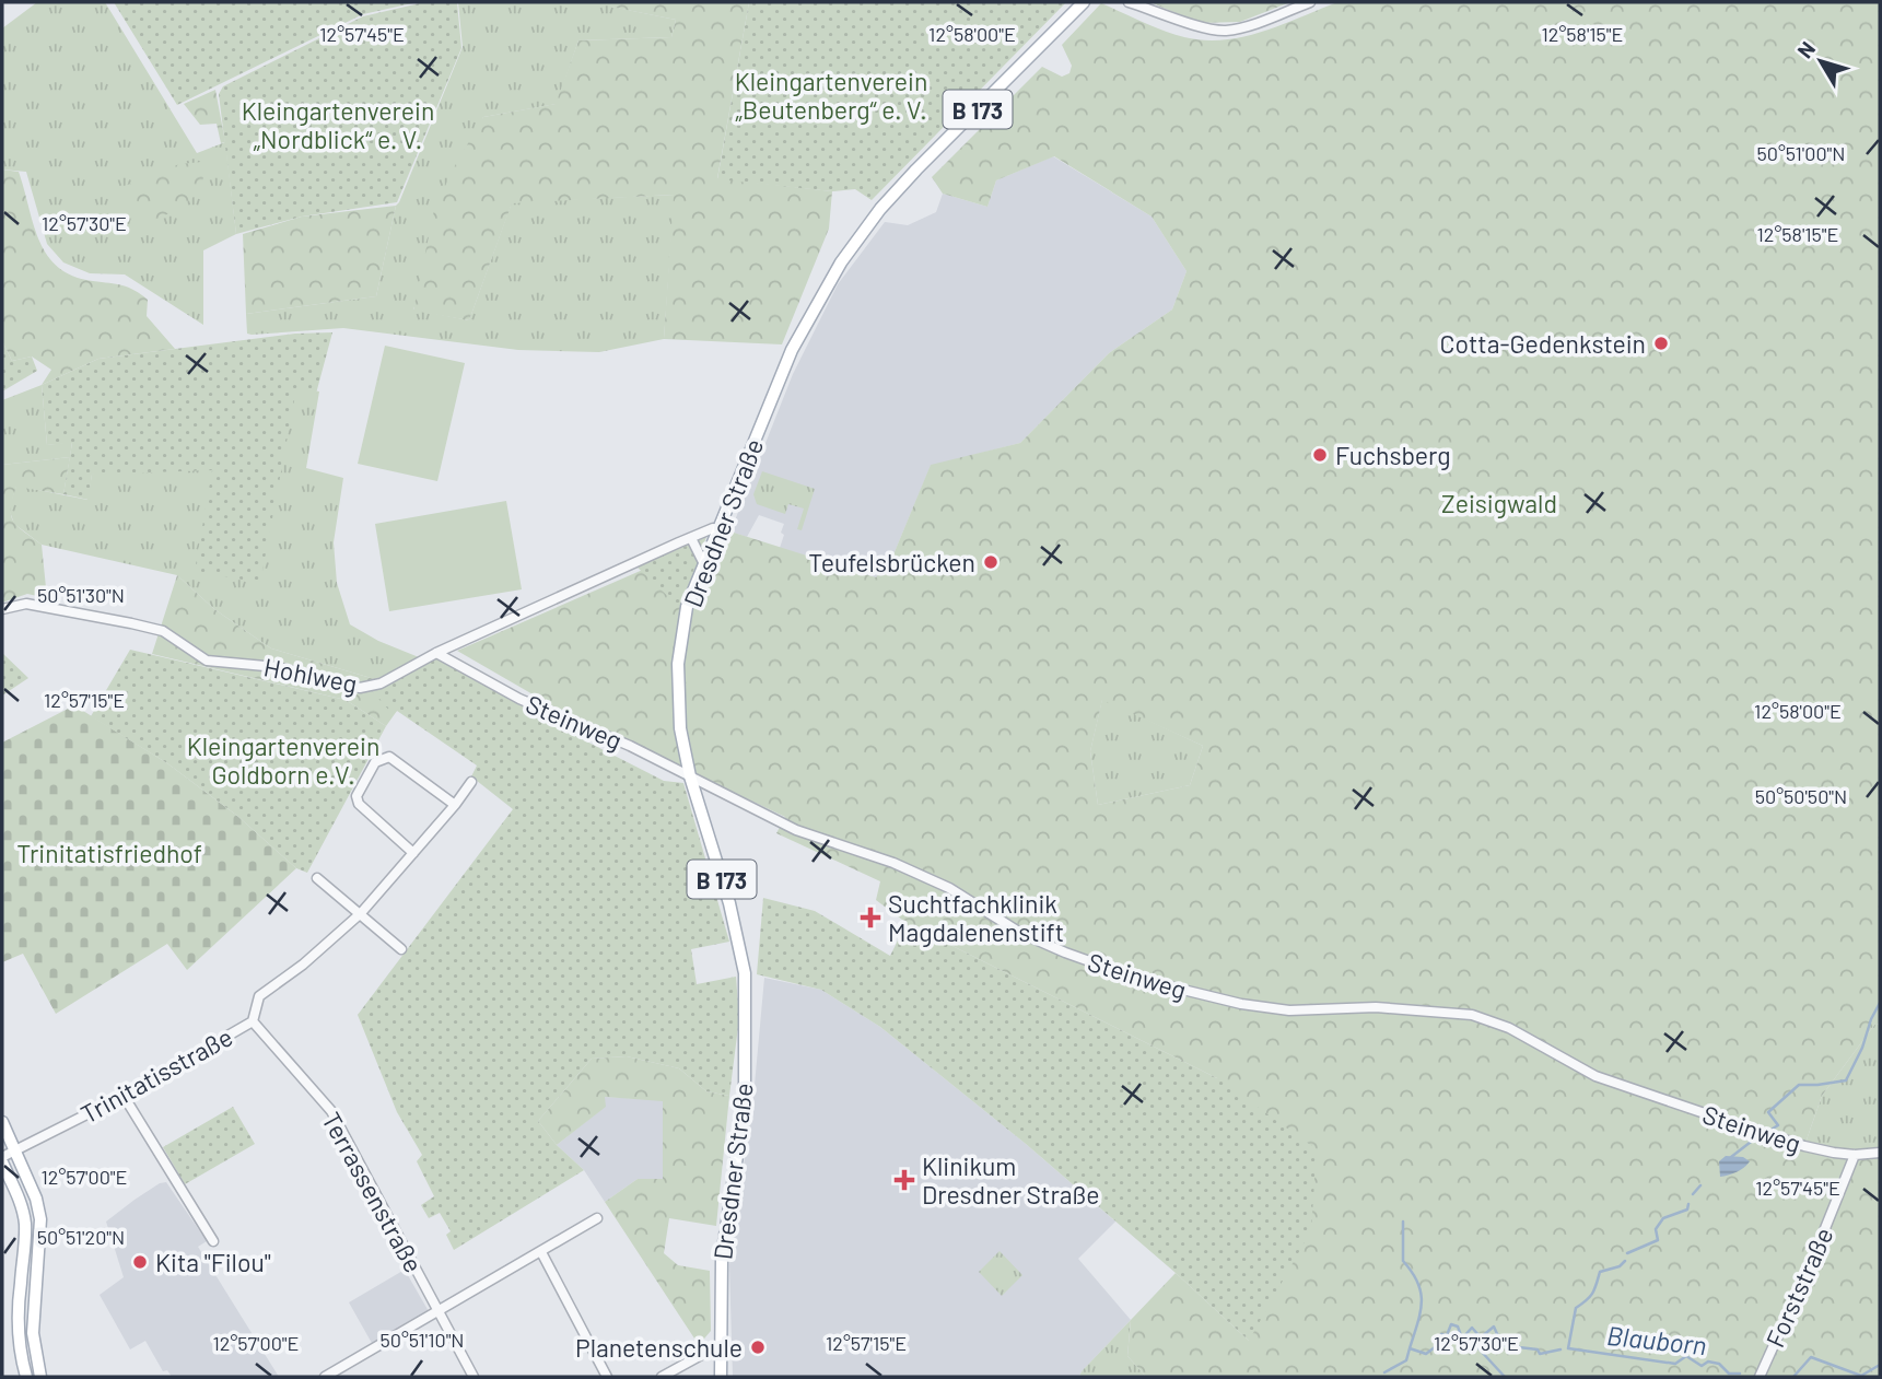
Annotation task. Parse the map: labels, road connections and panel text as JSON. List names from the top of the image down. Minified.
{"streets":{"main road":["B 173","Dresdner Straße"],"street":["Hohlweg","Steinweg","Trinitatisstraße","Terrassenstraße","Forststraße"]},"crossings":[["Dresdner Straße","Hohlweg"],["Dresdner Straße","Steinweg"],["Hohlweg","Steinweg"],["Steinweg","Forststraße"],["Trinitatisstraße","Terrassenstraße"]],"water":["Blauborn"],"parks":["Kleingartenverein „Beutenberg“ e. V.","Kleingartenverein „Nordblick“ e. V.","Zeisigwald","Kleingartenverein Goldborn e.V.","Trinitatisfriedhof"],"places":{"other":["Cotta-Gedenkstein","Fuchsberg","Teufelsbrücken","Kita \"Filou\"","Planetenschule"],"health":["Suchtfachklinik Magdalenenstift","Klinikum Dresdner Straße"]},"north":"top left","coordinates":["12°57'45\"E","12°58'15\"E","12°58'00\"E","50°51'00\"N","12°57'30\"E","50°51'30\"N","12°57'15\"E","50°50'50\"N","12°57'00\"E","50°51'20\"N","50°51'10\"N"]}
